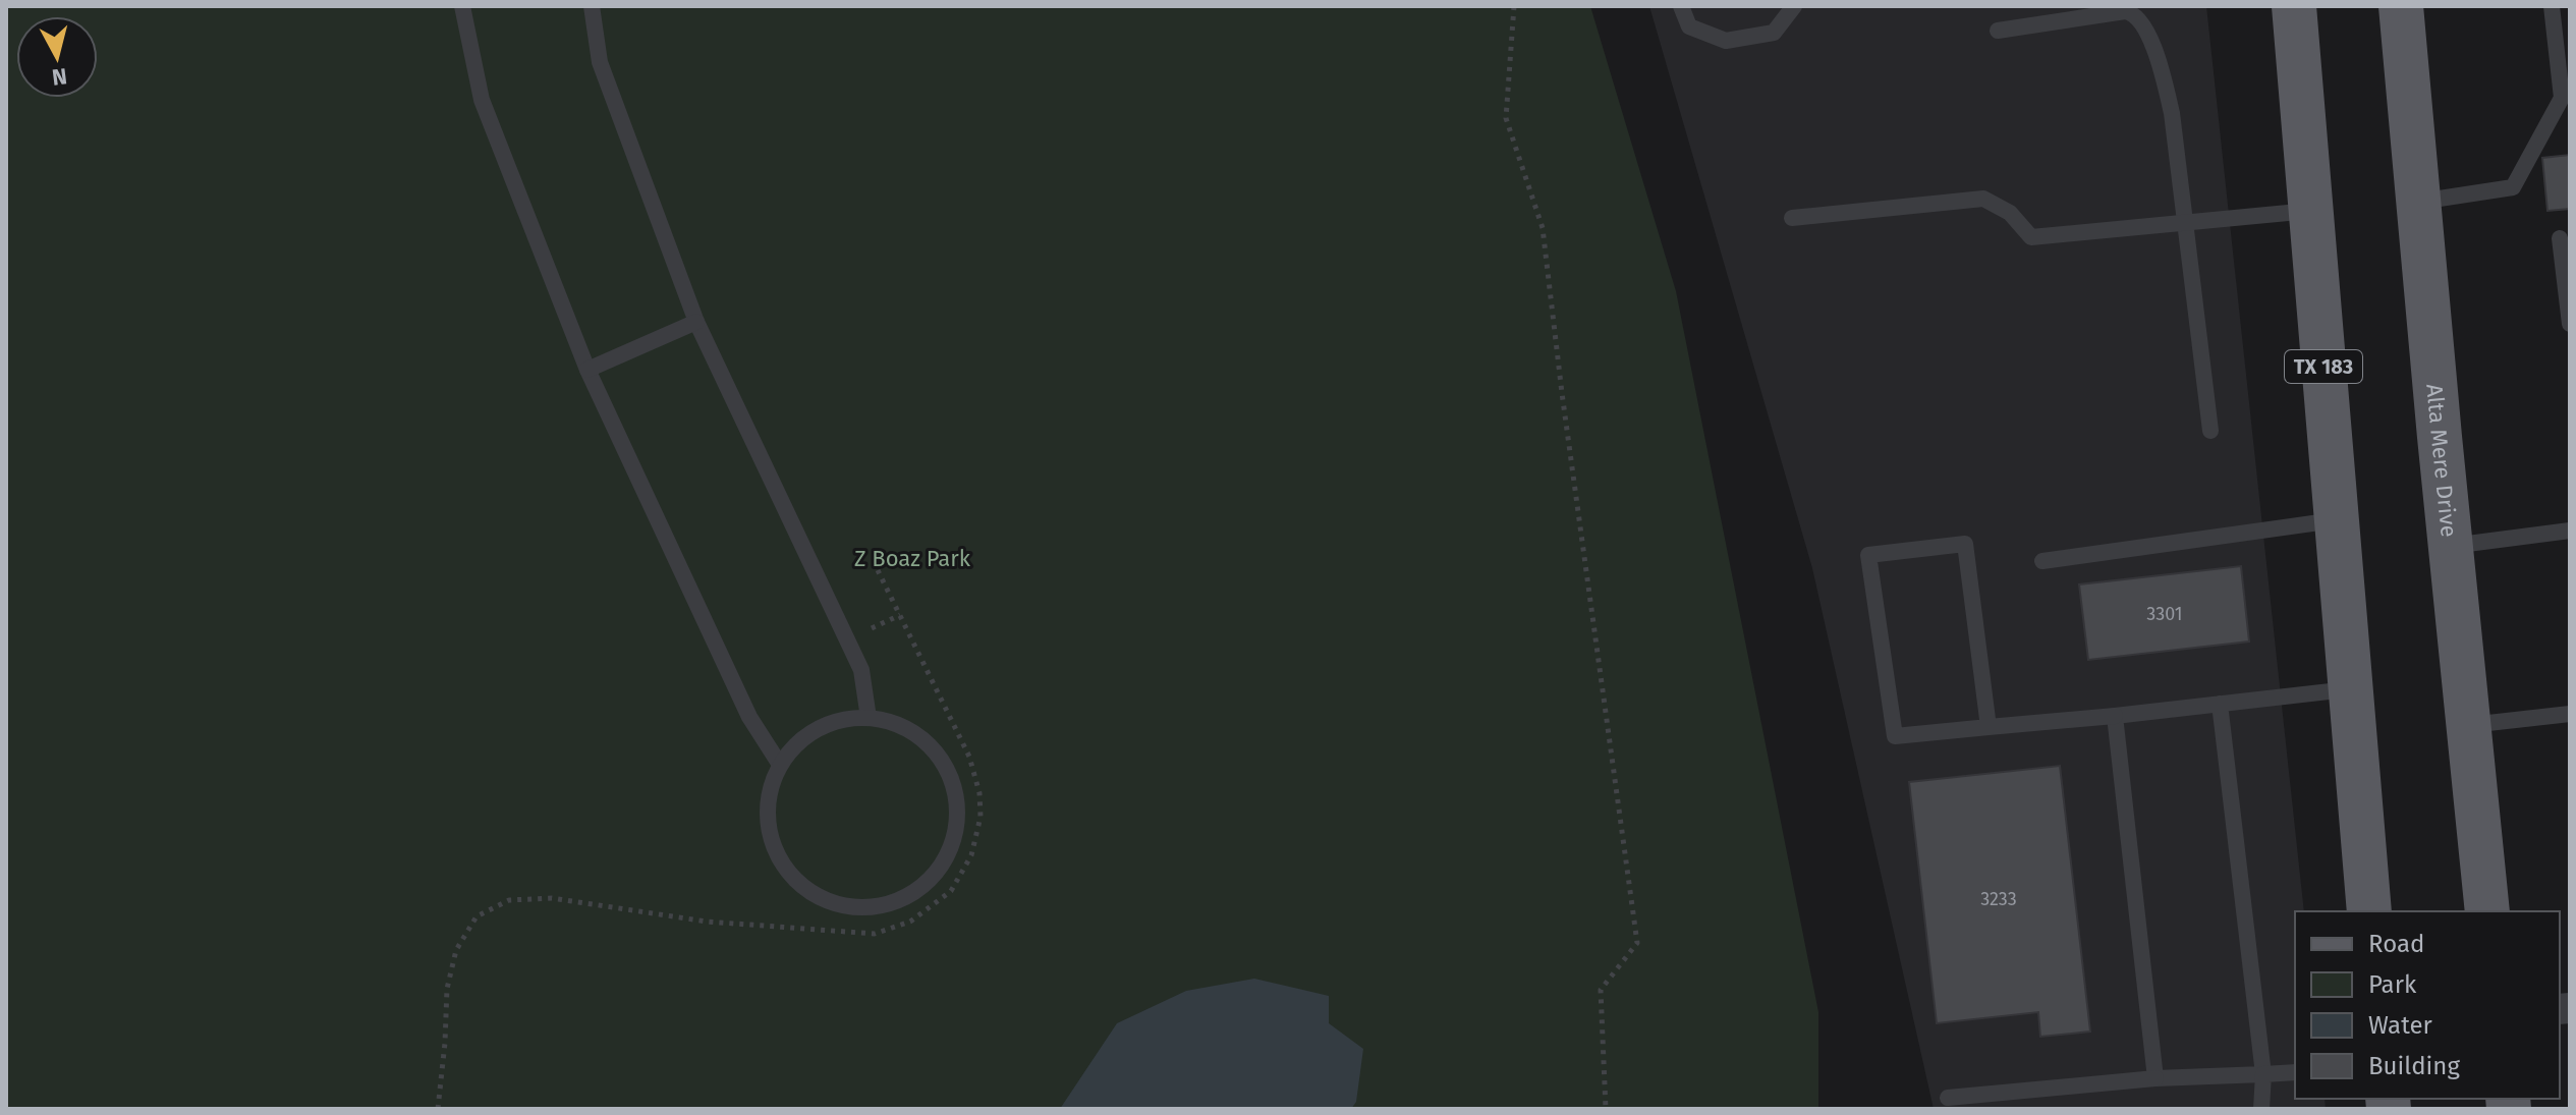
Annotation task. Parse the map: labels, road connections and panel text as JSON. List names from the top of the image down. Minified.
{"streets":{"main road":["TX 183","Alta Mere Drive"]},"parks":["Z Boaz Park"],"house_numbers":["3301","3233"],"legend":["Road","Park","Water","Building"],"north":"bottom"}
